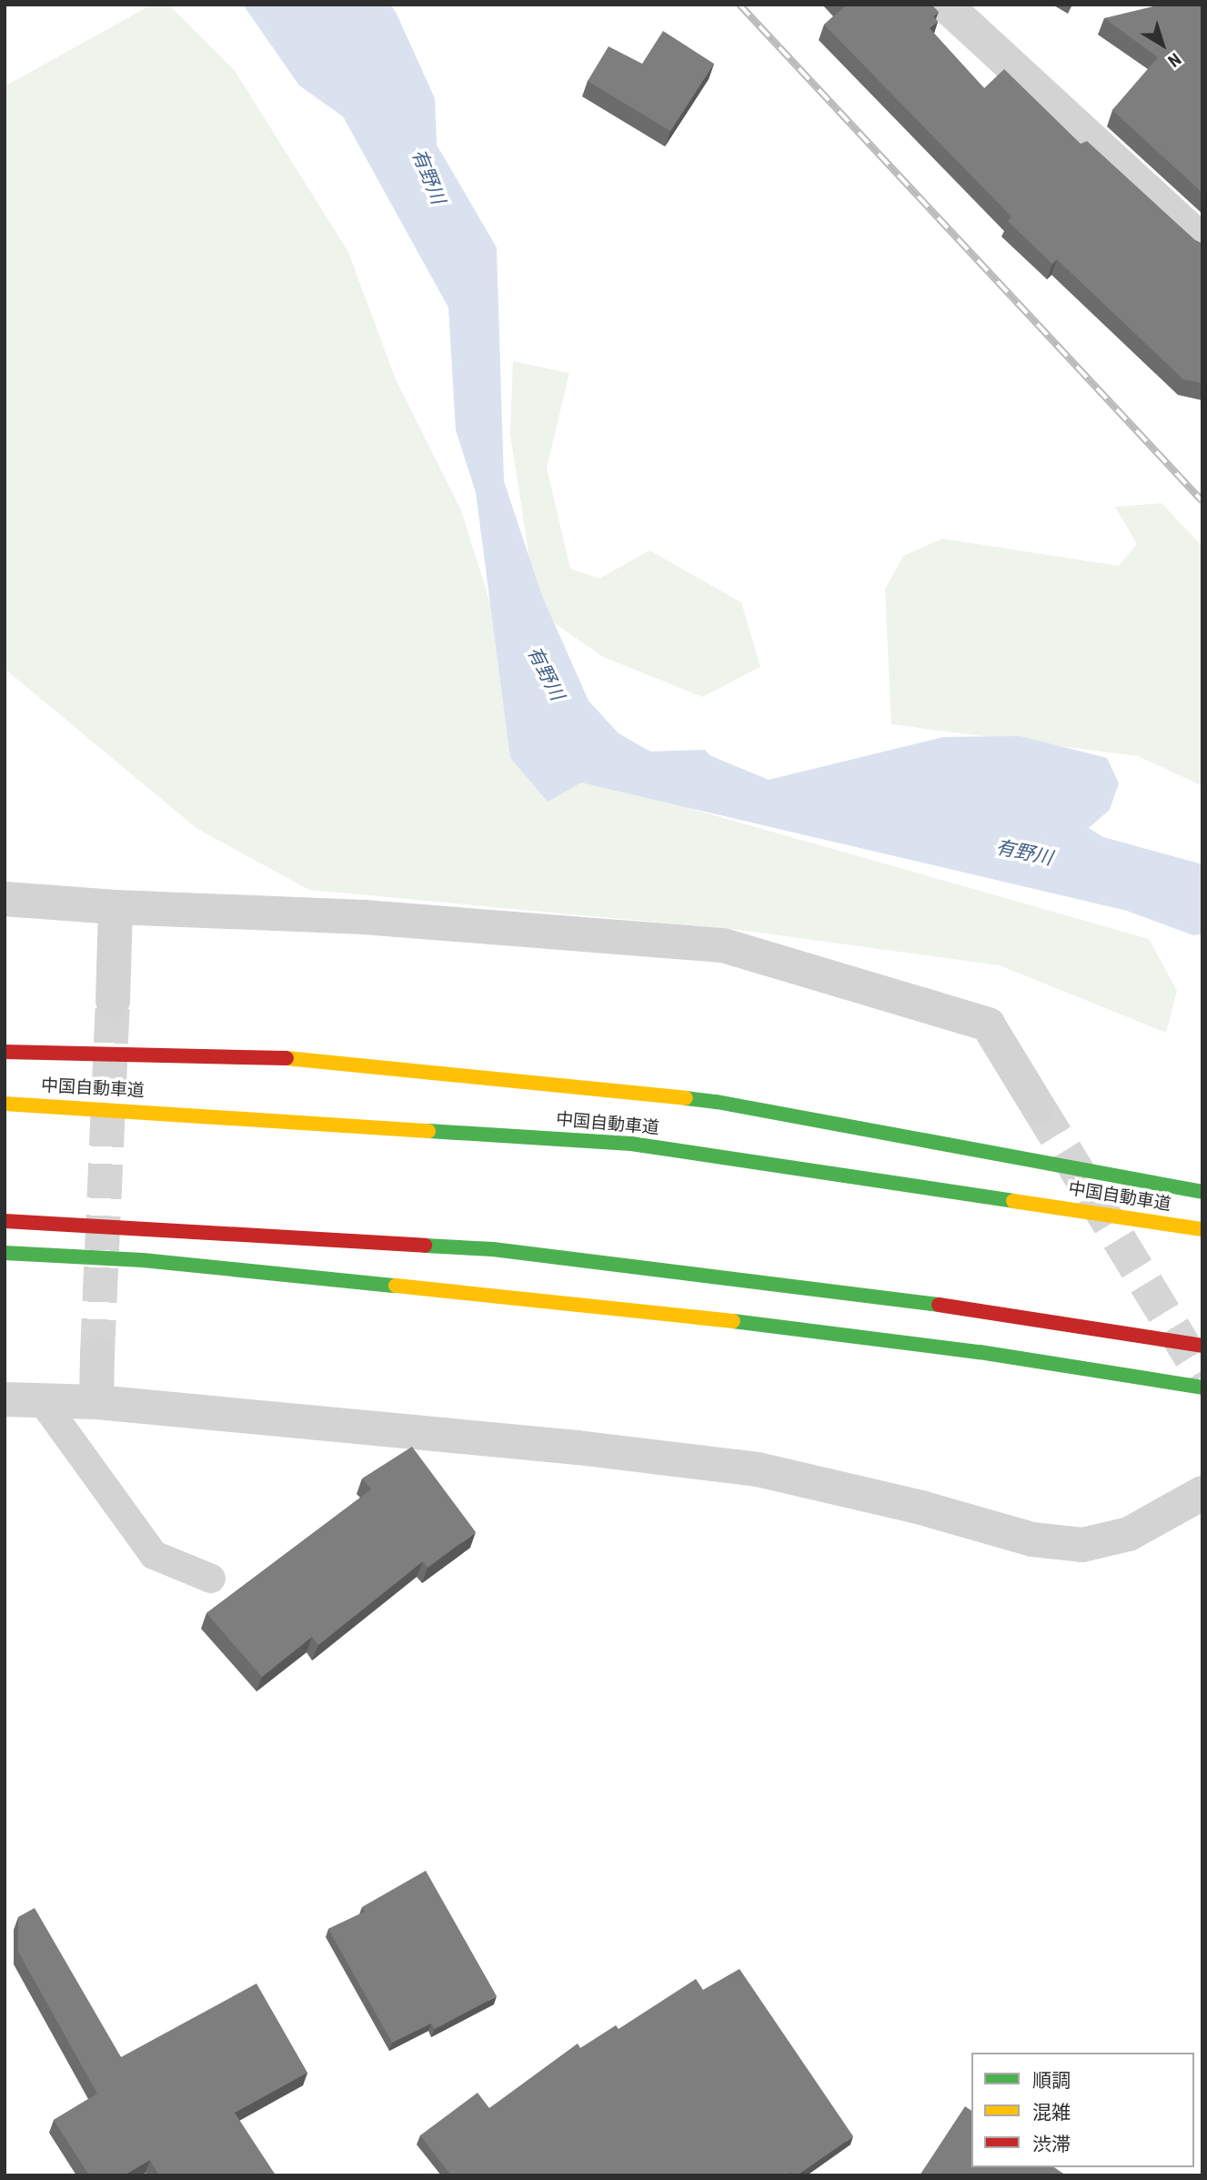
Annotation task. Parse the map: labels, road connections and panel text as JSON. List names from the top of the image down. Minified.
{"streets":{"highway":["中国自動車道"]},"water":["有野川"],"legend":["順調","混雑","渋滞"],"north":"bottom right"}
